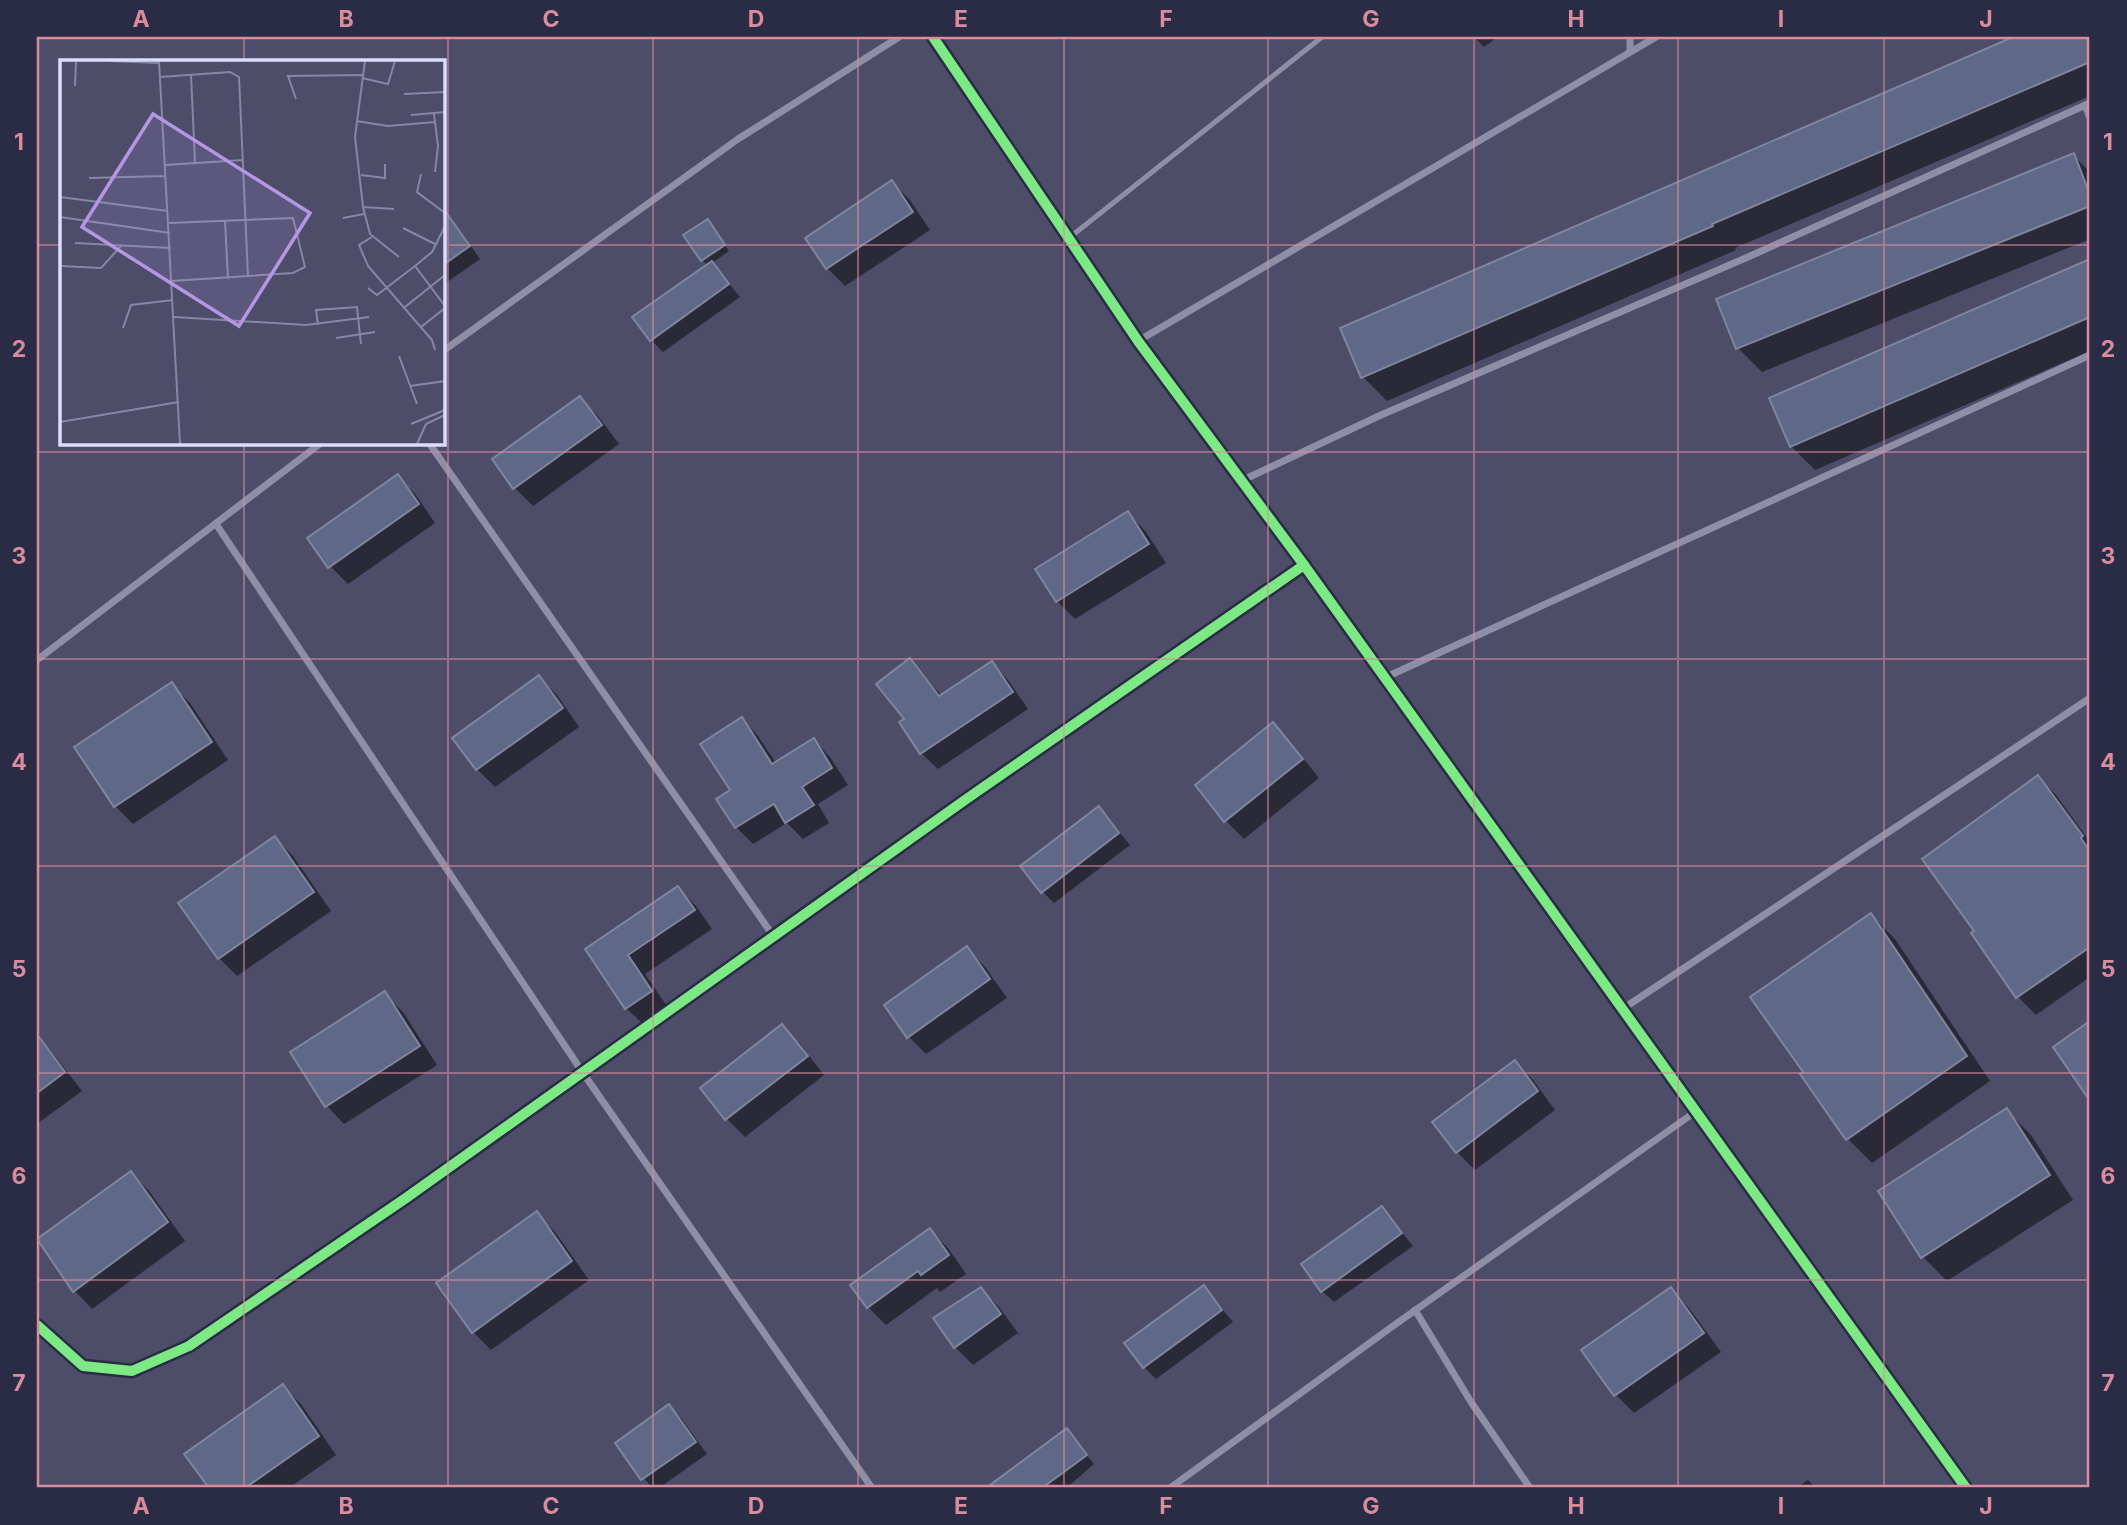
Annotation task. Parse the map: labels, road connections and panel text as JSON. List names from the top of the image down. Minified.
{"grid":{"columns":["A","B","C","D","E","F","G","H","I","J"],"rows":["1","2","3","4","5","6","7"]}}
